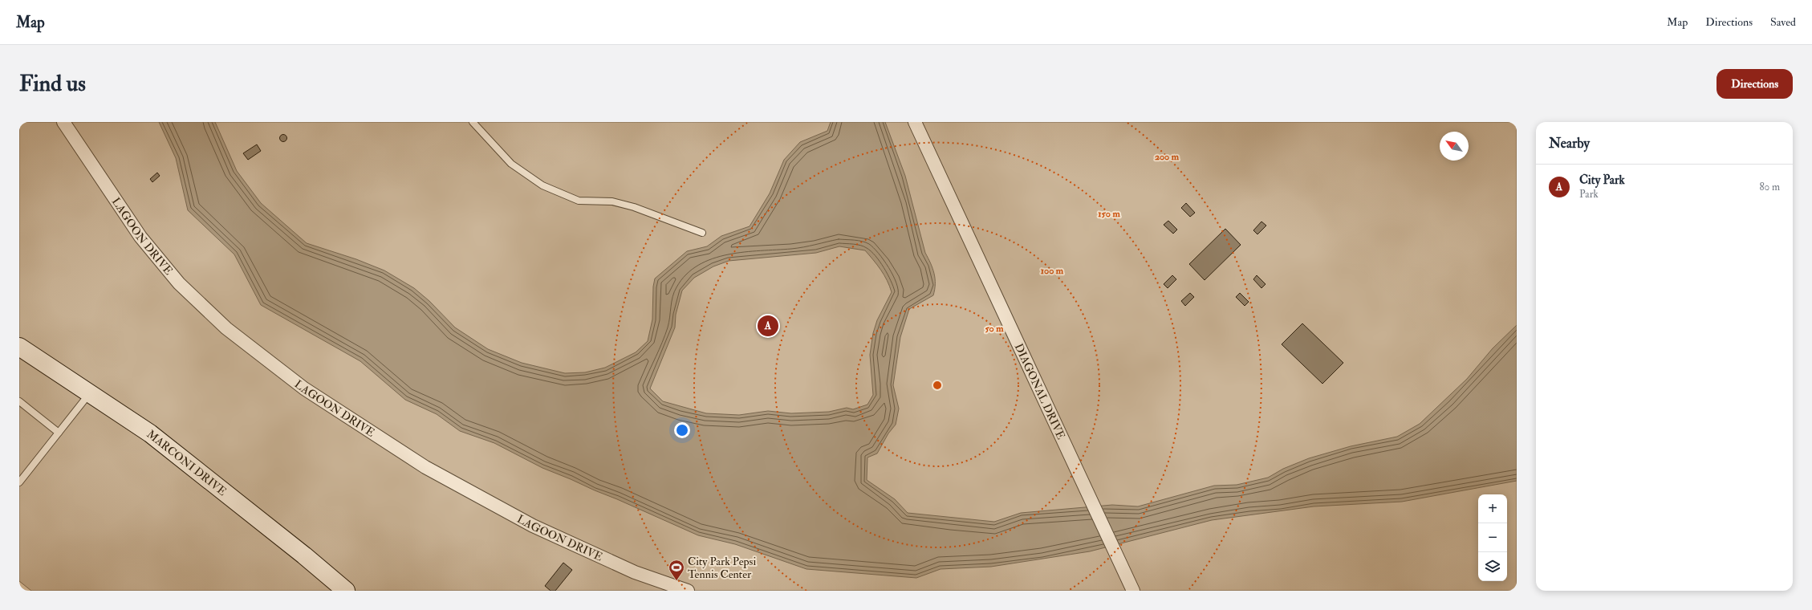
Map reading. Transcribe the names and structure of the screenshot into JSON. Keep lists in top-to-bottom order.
{
  "streets": {
    "street": ["LAGOON DRIVE", "DIAGONAL DRIVE", "MARCONI DRIVE"]
  },
  "places": {
    "sports": ["City Park Pepsi Tennis Center"]
  },
  "north": "top left",
  "page": {
    "header": "Map",
    "nav": ["Map", "Directions", "Saved"],
    "buttons": "Directions",
    "title": "Find us",
    "heading": "Nearby",
    "list": [
      {
        "mark": "A",
        "name": "City Park",
        "note": "Park",
        "value": "80 m"
      }
    ],
    "pins": "A",
    "map_buttons": ["+", "−"]
  },
  "rings": [
    "200 m",
    "150 m",
    "100 m",
    "50 m"
  ]
}
